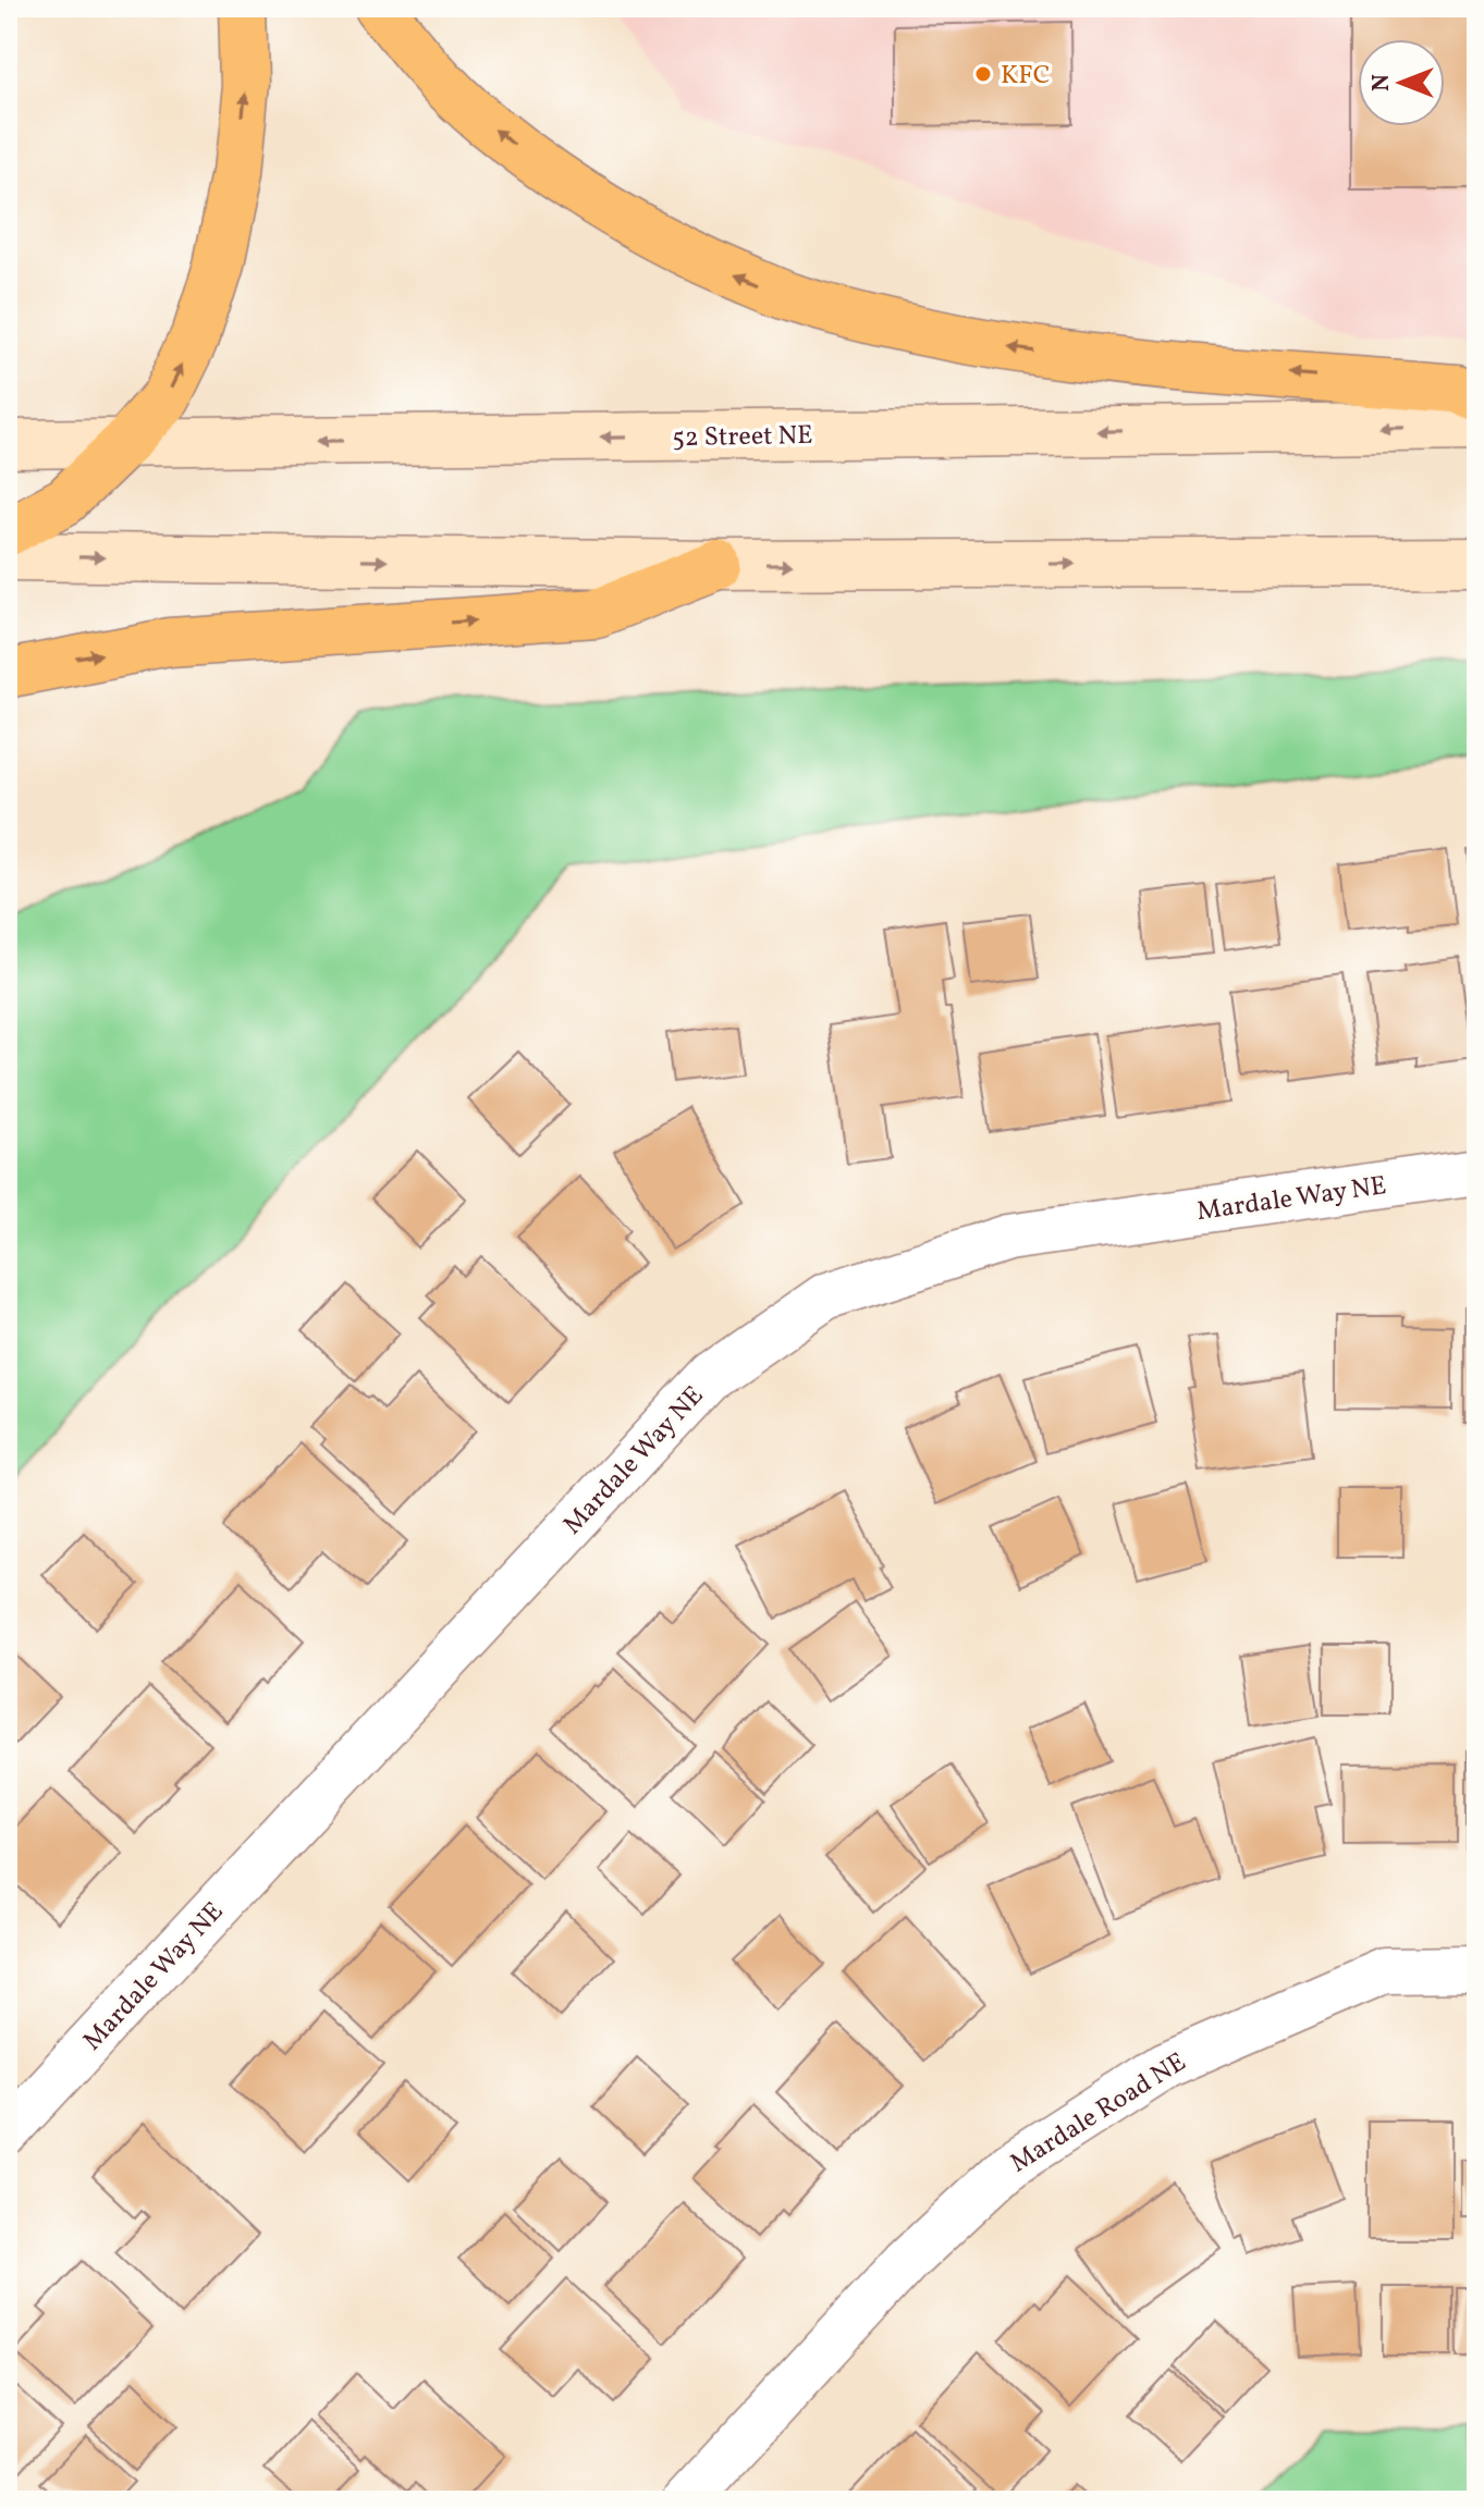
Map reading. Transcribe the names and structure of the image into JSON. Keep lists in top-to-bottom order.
{
  "streets": {
    "main road": ["52 Street NE"],
    "street": ["Mardale Way NE", "Mardale Road NE"]
  },
  "places": ["KFC"],
  "north": "left"
}
